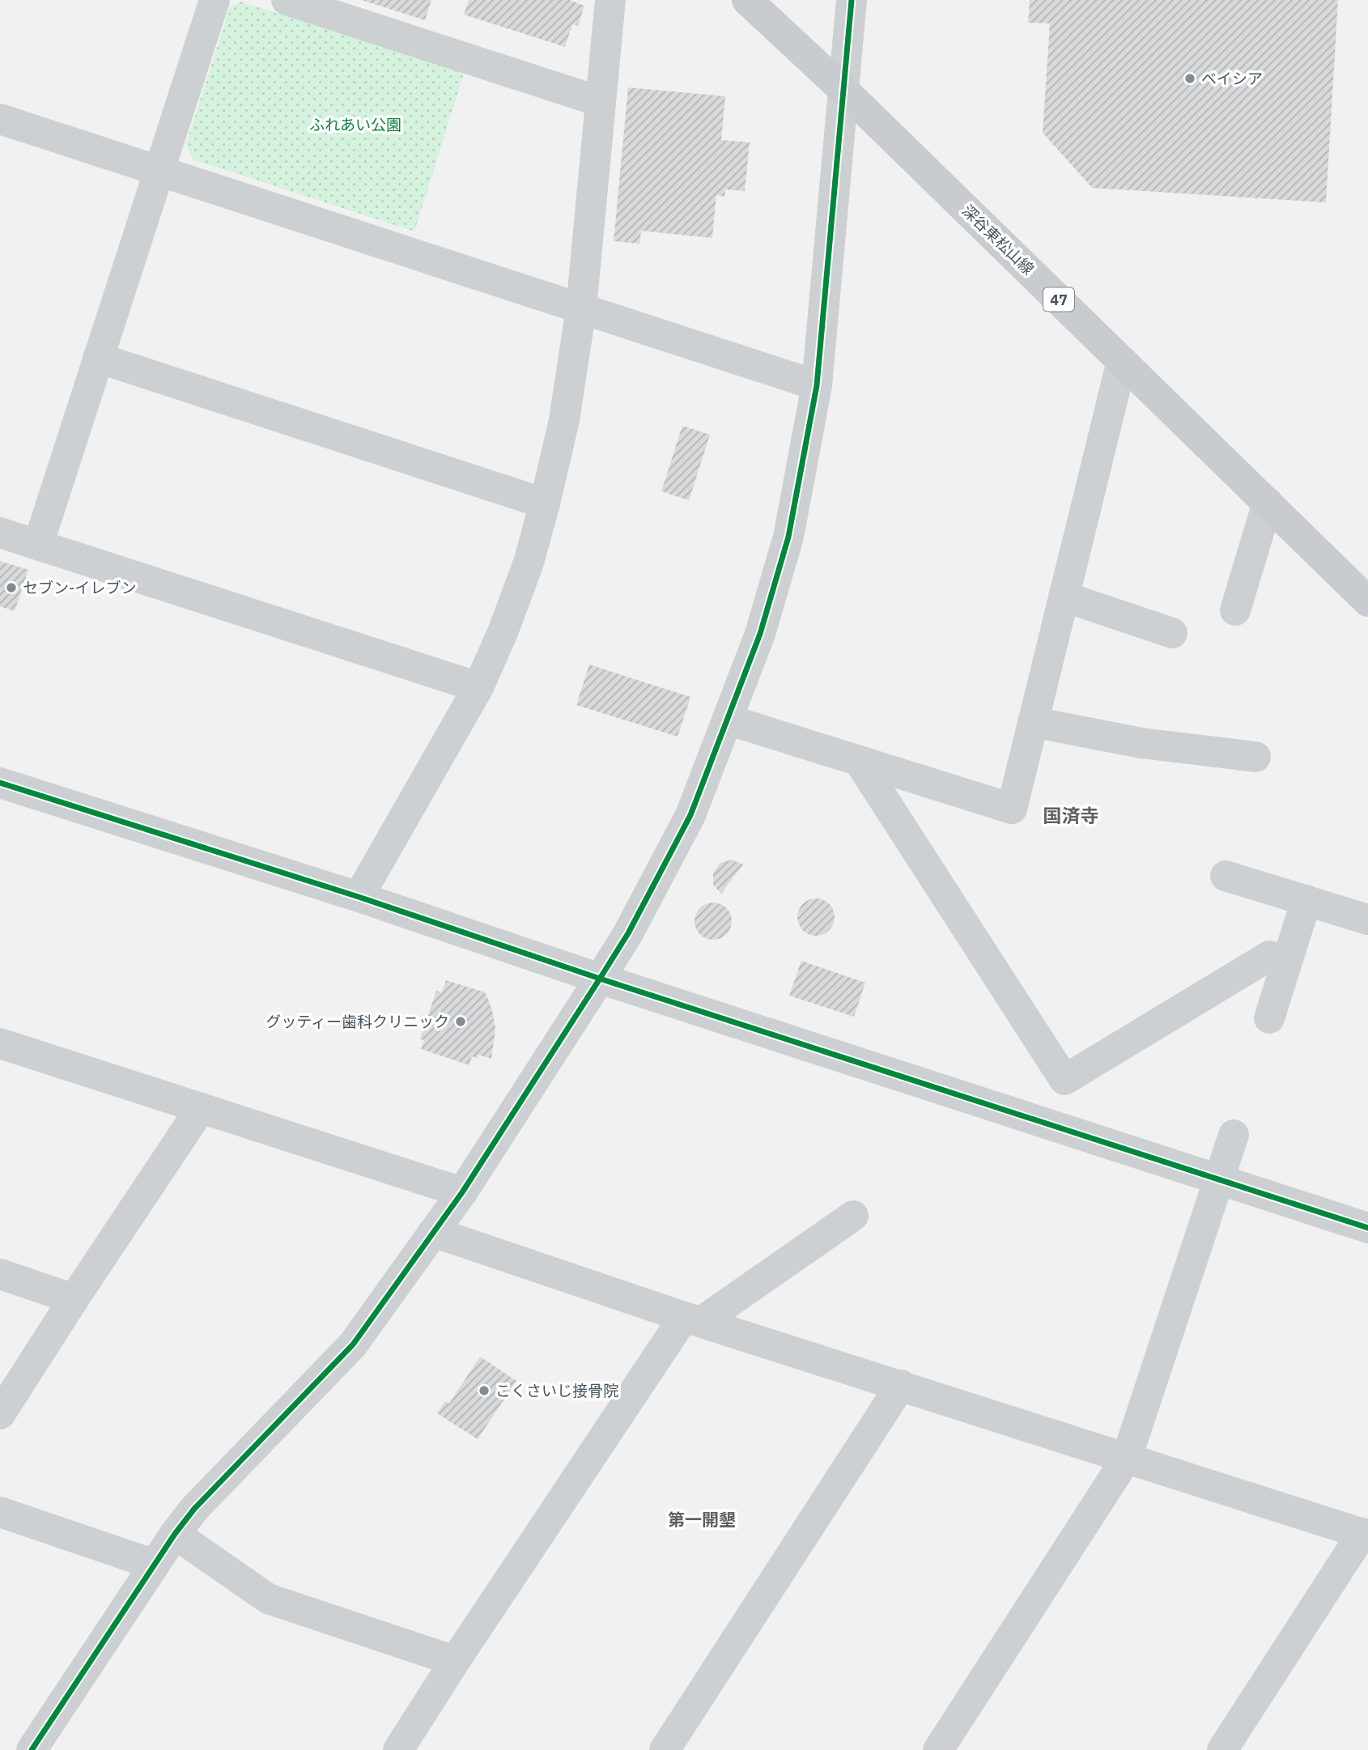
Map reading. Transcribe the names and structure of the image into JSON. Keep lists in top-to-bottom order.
{
  "streets": {
    "main road": ["深谷東松山線", "47"]
  },
  "districts": ["国済寺", "第一開墾"],
  "parks": ["ふれあい公園"],
  "places": [
    "ベイシア",
    "セブン-イレブン",
    "グッティー歯科クリニック",
    "こくさいじ接骨院"
  ]
}
